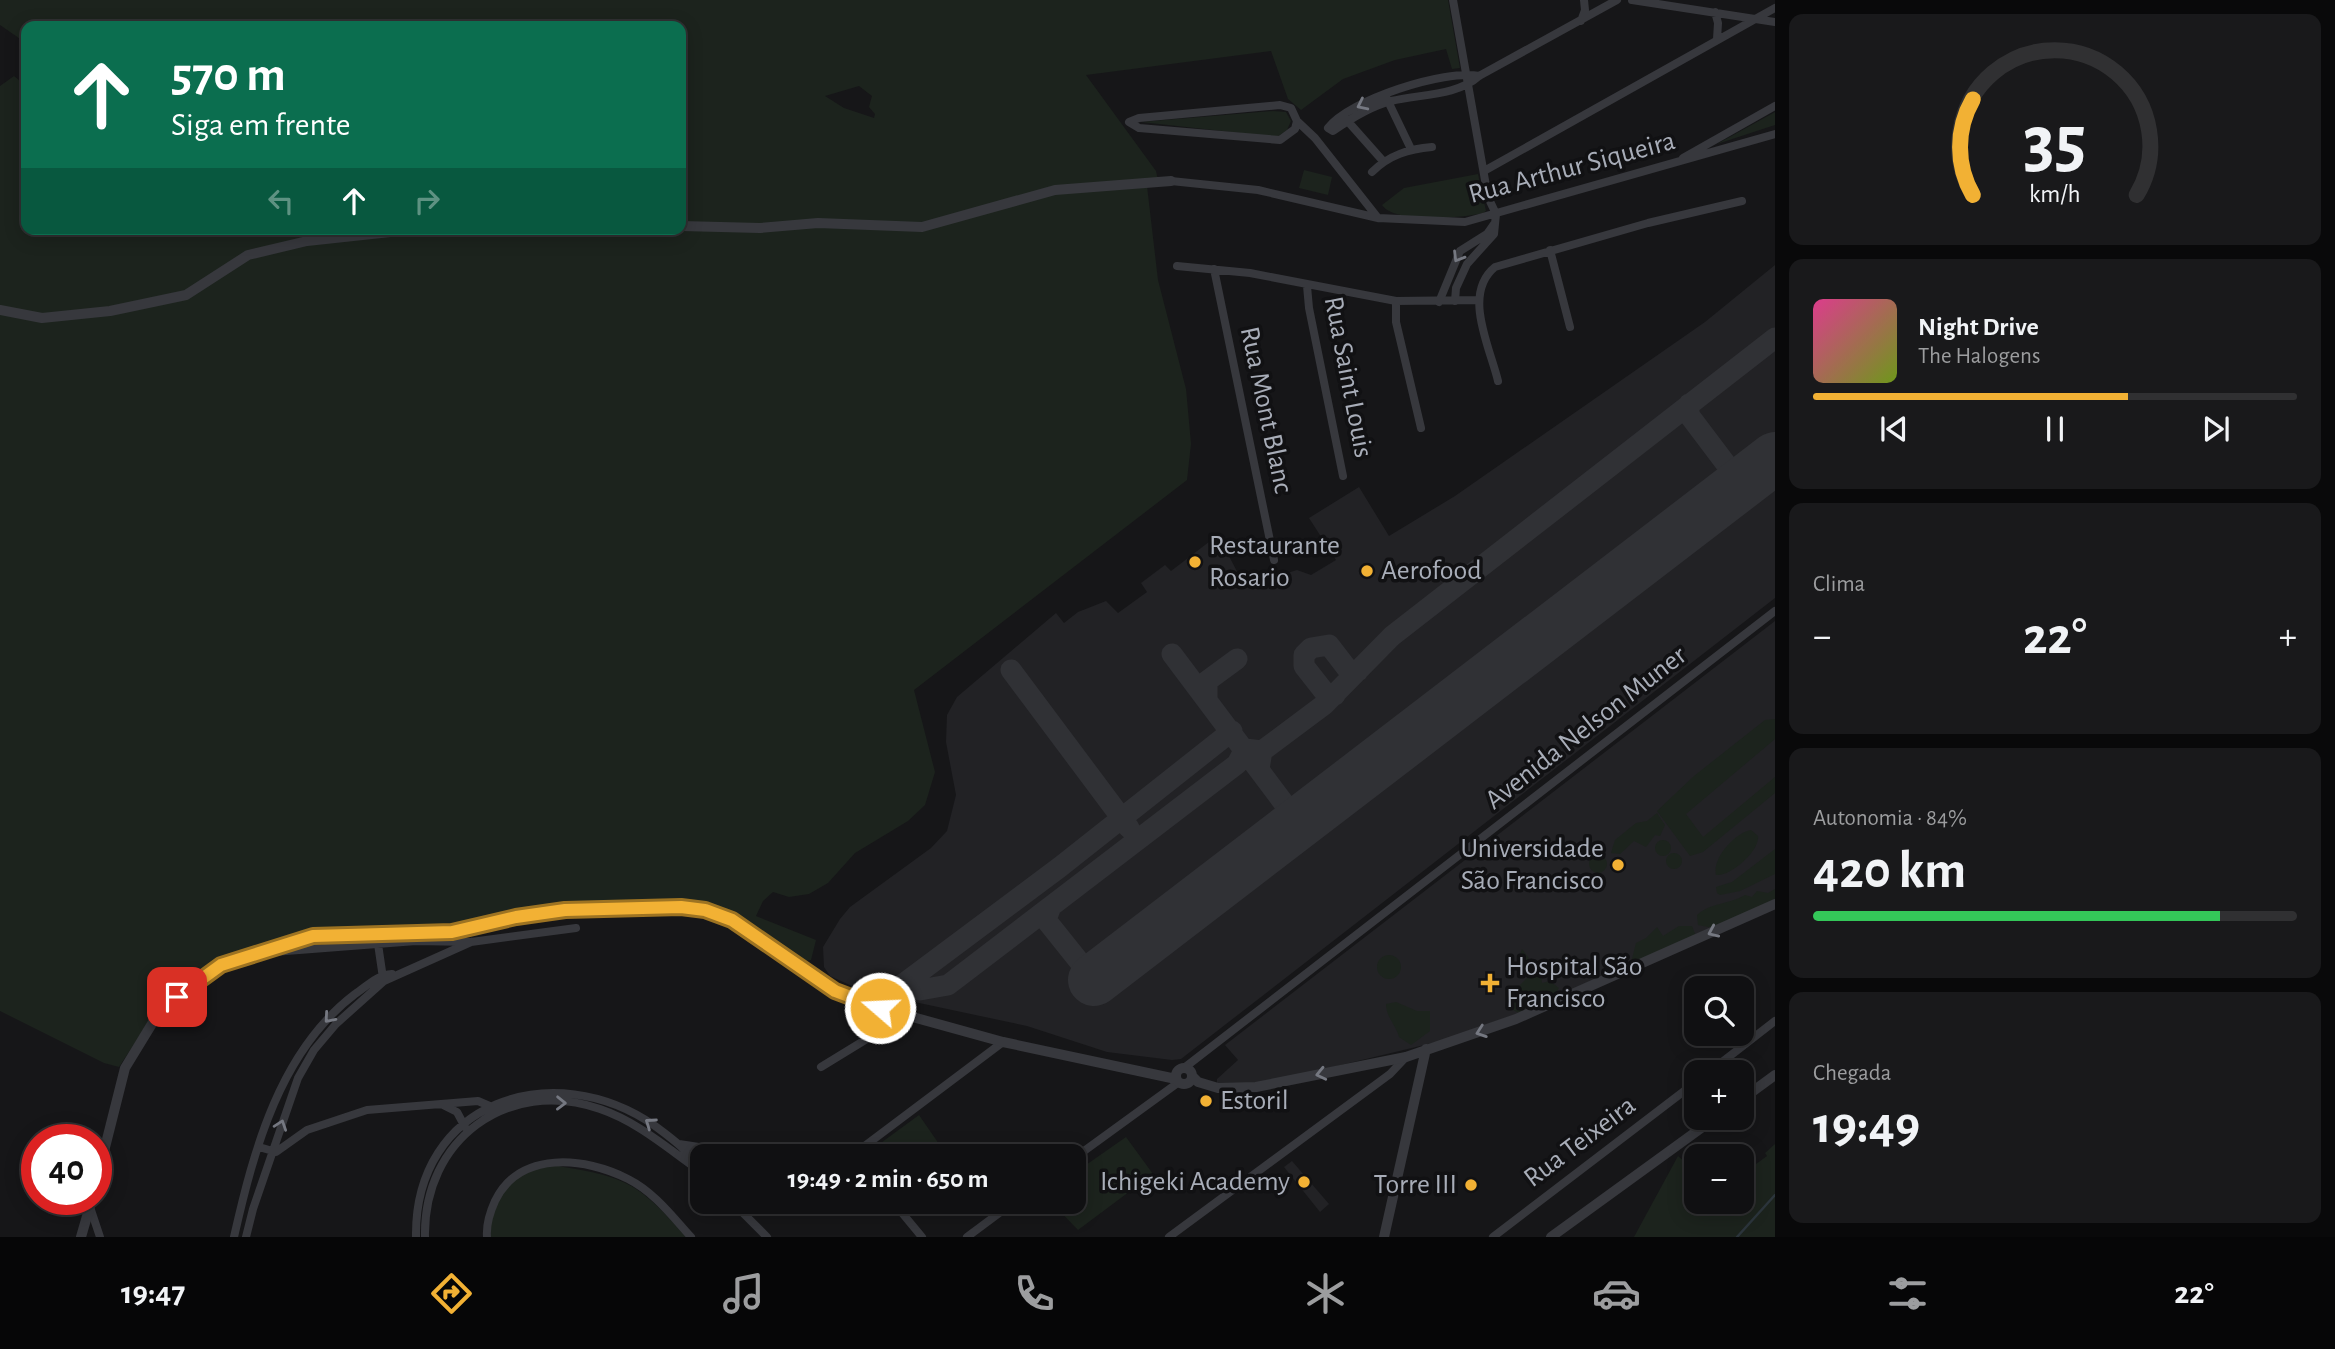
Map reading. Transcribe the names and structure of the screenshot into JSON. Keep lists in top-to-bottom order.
{
  "streets": {
    "street": [
      "Rua Arthur Siqueira",
      "Rua Saint Louis",
      "Rua Mont Blanc",
      "Avenida Nelson Muner",
      "Rua Teixeira"
    ]
  },
  "places": {
    "other": [
      "Restaurante Rosario",
      "Aerofood",
      "Universidade São Francisco",
      "Estoril",
      "Ichigeki Academy",
      "Torre III"
    ],
    "health": ["Hospital São Francisco"]
  },
  "page": {
    "turn": ["570 m", "Siga em frente"],
    "song": ["Night Drive", "The Halogens"],
    "tile": [
      "Clima",
      ["Autonomia · 84%", "420 km"],
      ["Chegada", "19:49"]
    ],
    "heat": ["−", "22°", "+"],
    "map_buttons": ["+", "−"],
    "limit": "40",
    "trip": "19:49 · 2 min · 650 m",
    "tabs": ["19:47", "22°"],
    "gauge": ["35", "km/h"]
  }
}
